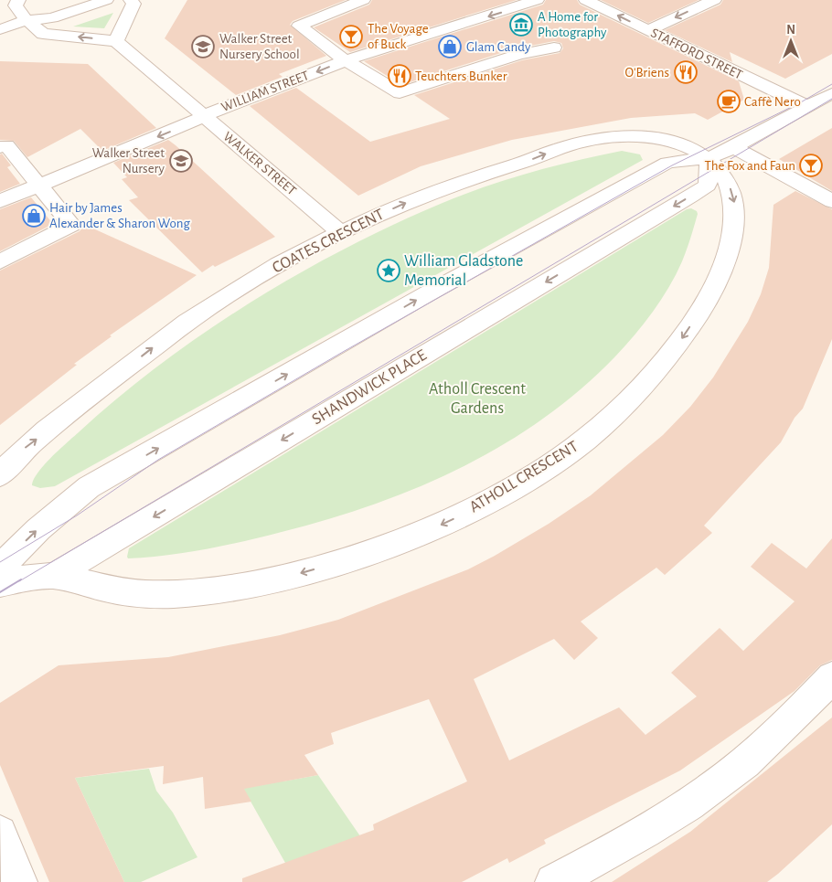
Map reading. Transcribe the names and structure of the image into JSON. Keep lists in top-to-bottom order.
{
  "streets": {
    "street": [
      "STAFFORD STREET",
      "WILLIAM STREET",
      "WALKER STREET",
      "COATES CRESCENT",
      "SHANDWICK PLACE",
      "ATHOLL CRESCENT"
    ]
  },
  "crossings": [
    ["WILLIAM STREET", "WALKER STREET"],
    ["WALKER STREET", "COATES CRESCENT"],
    ["COATES CRESCENT", "SHANDWICK PLACE"],
    ["COATES CRESCENT", "ATHOLL CRESCENT"],
    ["SHANDWICK PLACE", "ATHOLL CRESCENT"]
  ],
  "parks": ["Atholl Crescent Gardens"],
  "places": {
    "museum": ["A Home for Photography"],
    "bar": ["The Voyage of Buck", "The Fox and Faun"],
    "school or university": ["Walker Street Nursery School", "Walker Street Nursery"],
    "shop": ["Glam Candy", "Hair by James Alexander & Sharon Wong"],
    "restaurant": ["O'Briens", "Teuchters Bunker"],
    "cafe": ["Caffè Nero"],
    "place": ["William Gladstone Memorial"]
  },
  "north": "top"
}
